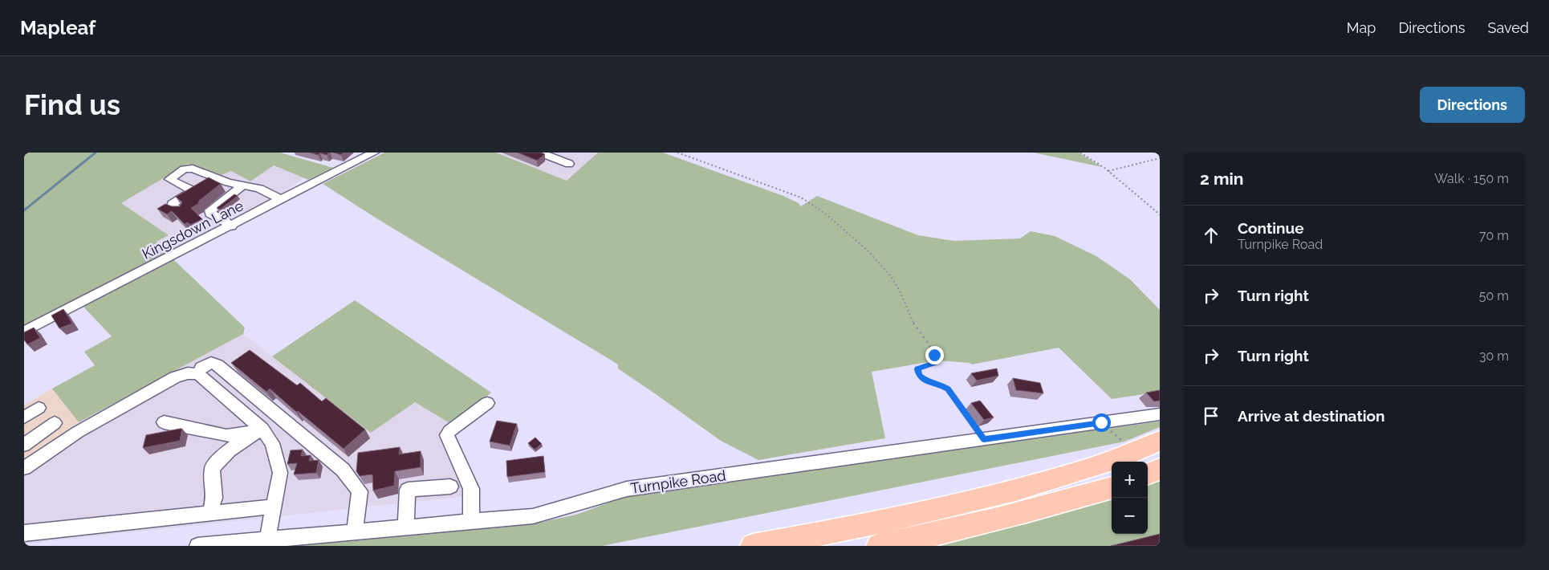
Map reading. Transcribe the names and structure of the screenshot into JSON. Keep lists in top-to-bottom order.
{
  "streets": {
    "street": ["Kingsdown Lane", "Turnpike Road"]
  },
  "page": {
    "header": "Mapleaf",
    "nav": ["Map", "Directions", "Saved"],
    "buttons": "Directions",
    "title": "Find us",
    "heading": ["2 min", "Walk · 150 m"],
    "list": [
      ["Continue", "Turnpike Road", "70 m"],
      ["Turn right", "50 m"],
      ["Turn right", "30 m"],
      "Arrive at destination"
    ],
    "map_buttons": ["+", "−"]
  }
}
